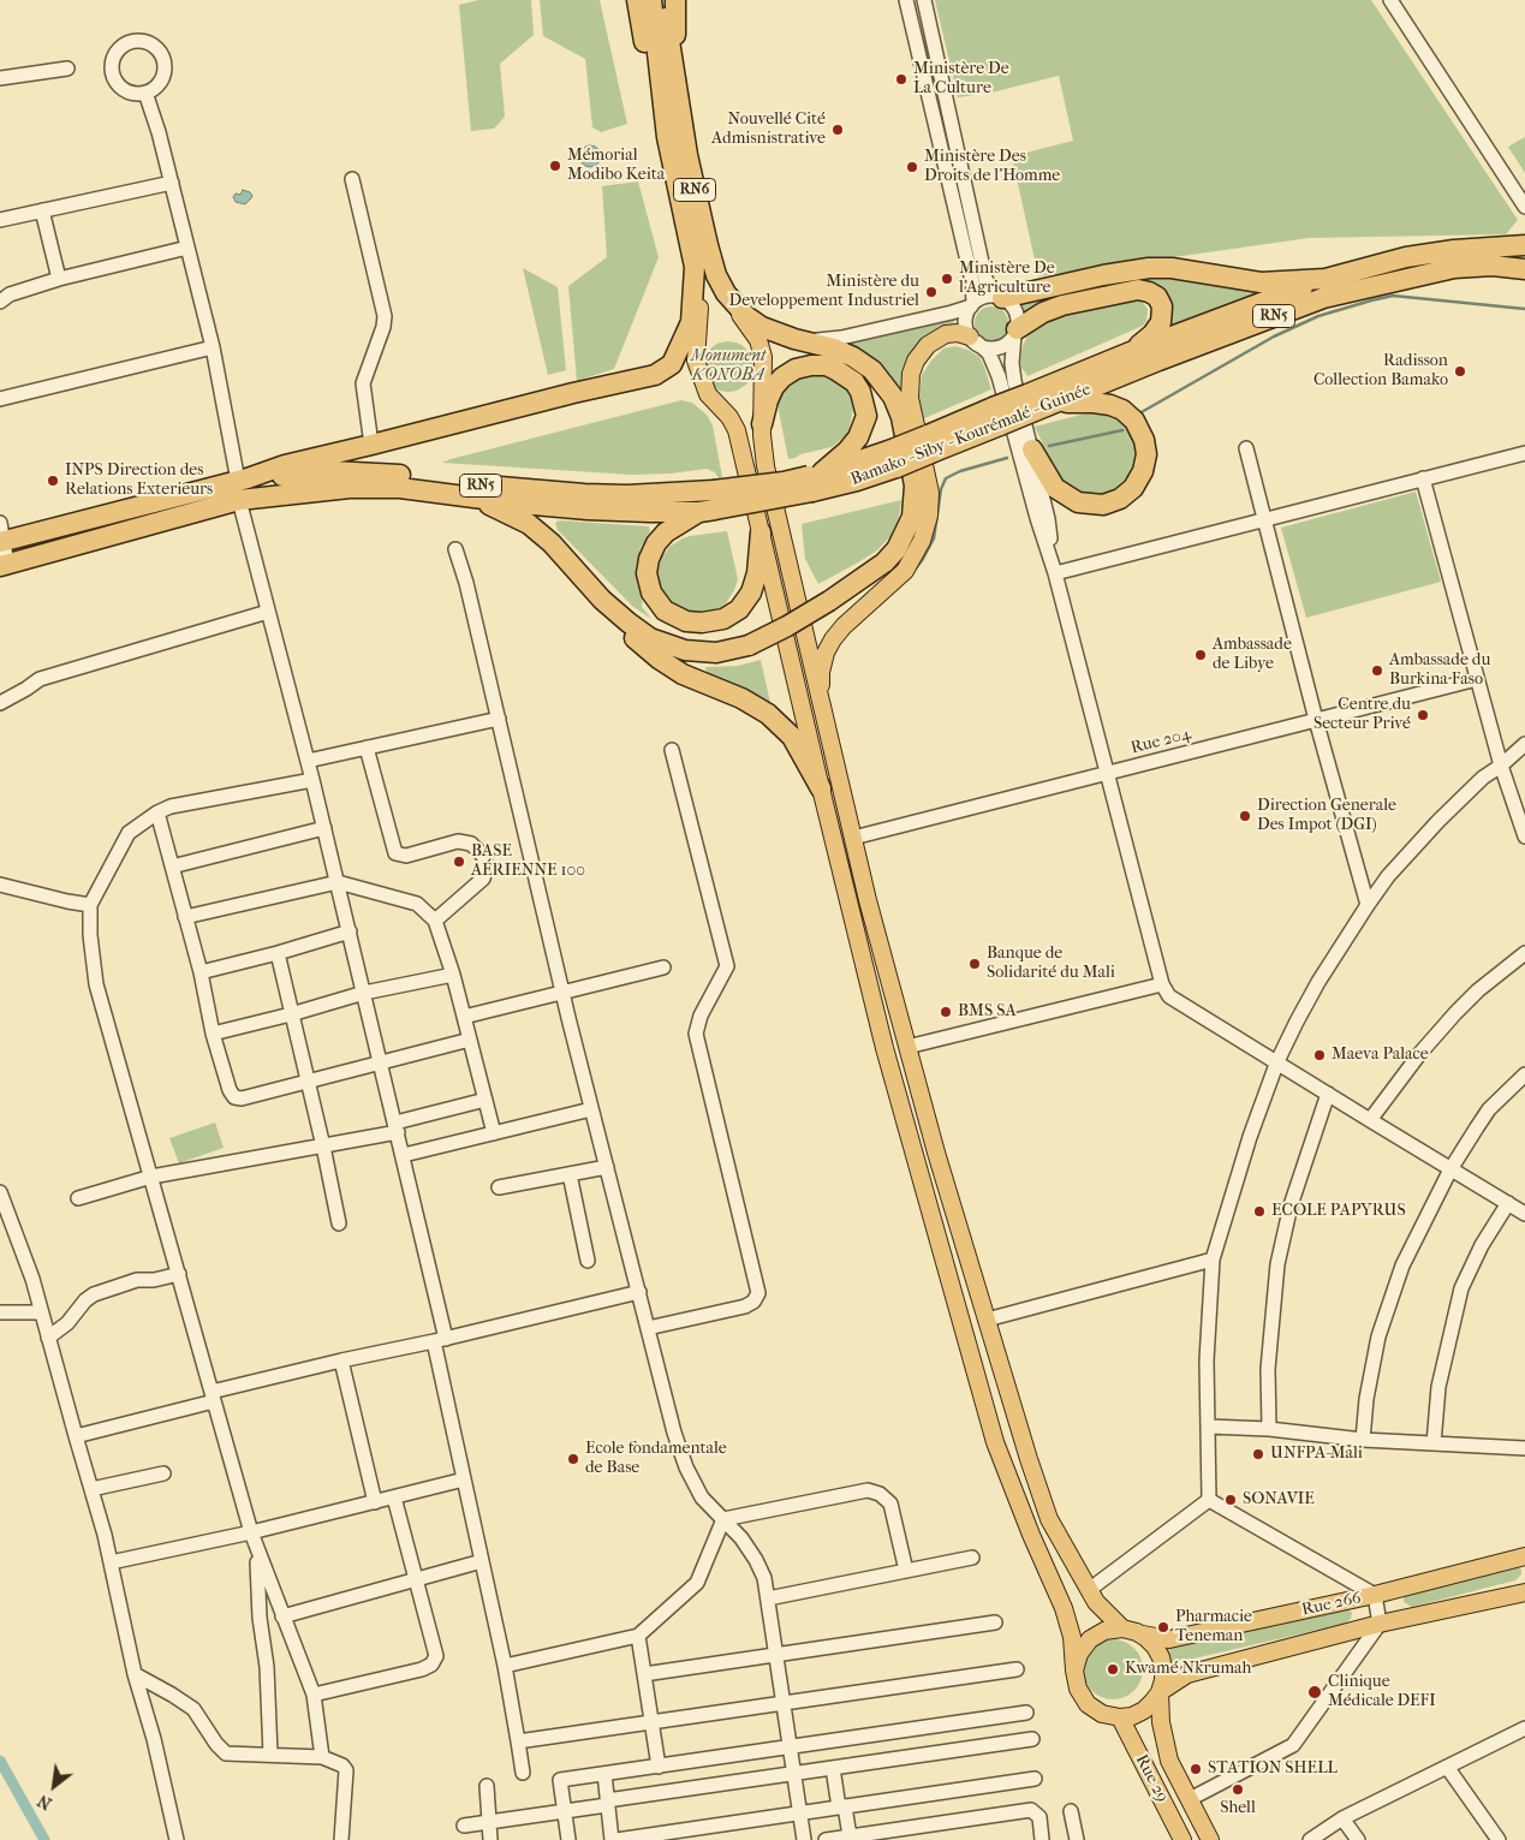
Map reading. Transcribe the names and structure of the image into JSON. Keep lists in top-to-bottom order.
{
  "streets": {
    "highway": ["RN6", "RN5", "Bamako - Siby - Kourémalé - Guinée"],
    "main road": ["Rue 266", "Rue 29"],
    "street": ["Rue 204"]
  },
  "crossings": [
    ["RN5", "Bamako - Siby - Kourémalé - Guinée"],
    ["Rue 266", "Rue 29"]
  ],
  "parks": ["Monument KONOBA"],
  "places": [
    "Ministère De La Culture",
    "Nouvellé Cité Admisnistrative",
    "Mémorial Modibo Keita",
    "Ministère Des Droits de l'Homme",
    "Ministère De l'Agriculture",
    "Ministère du Developpement Industriel",
    "Radisson Collection Bamako",
    "INPS Direction des Relations Exterieurs",
    "Ambassade de Libye",
    "Ambassade du Burkina Faso",
    "Centre du Secteur Privé",
    "Direction Generale Des Impot (DGI)",
    "BASE AÉRIENNE 100",
    "Banque de Solidarité du Mali",
    "BMS SA",
    "Maeva Palace",
    "ECOLE PAPYRUS",
    "UNFPA-Mali",
    "Ecole fondamentale de Base",
    "SONAVIE",
    "Pharmacie Teneman",
    "Kwamé Nkrumah",
    "Clinique Médicale DEFI",
    "STATION SHELL",
    "Shell"
  ],
  "north": "bottom left"
}
